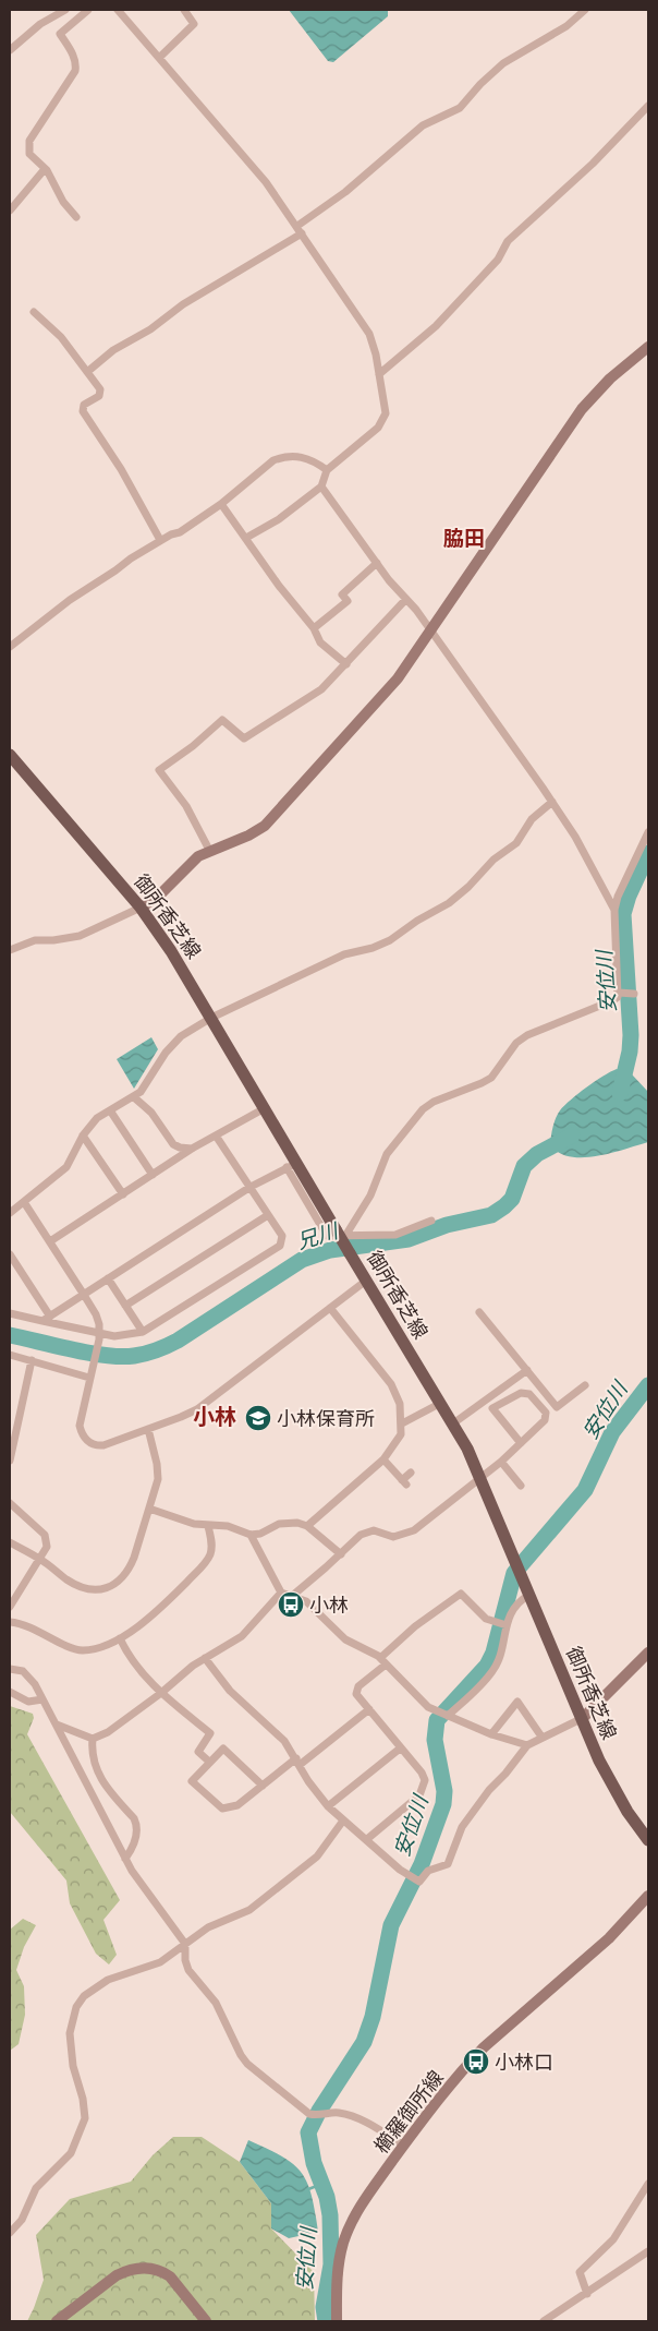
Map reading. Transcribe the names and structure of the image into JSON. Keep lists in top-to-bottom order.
{
  "streets": {
    "main road": ["御所香芝線", "櫛羅御所線"]
  },
  "districts": ["脇田", "小林"],
  "water": ["安位川", "兄川"],
  "places": {
    "school or university": ["小林保育所"],
    "bus stop": ["小林", "小林口"]
  }
}
